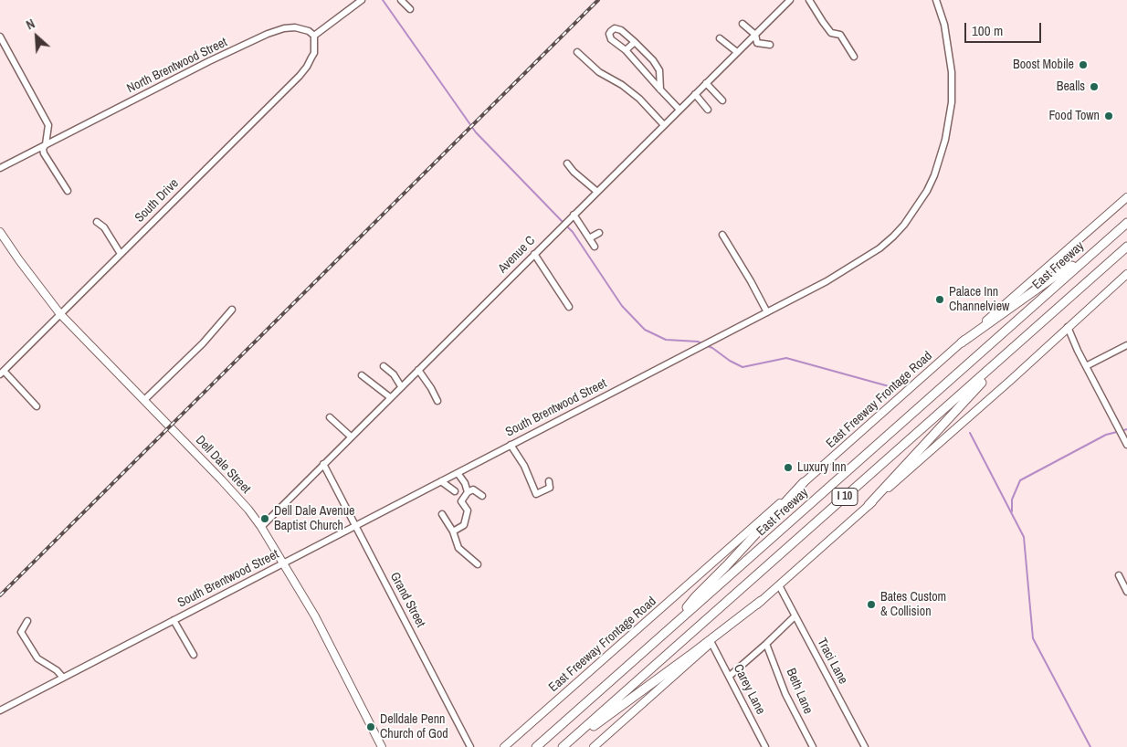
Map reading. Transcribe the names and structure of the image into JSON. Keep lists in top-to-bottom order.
{
  "streets": {
    "highway": ["East Freeway", "I 10"],
    "main road": ["East Freeway Frontage Road", "Dell Dale Street"],
    "street": [
      "North Brentwood Street",
      "South Drive",
      "Avenue C",
      "South Brentwood Street",
      "Grand Street",
      "Traci Lane",
      "Carey Lane",
      "Beth Lane"
    ]
  },
  "crossings": [
    ["North Brentwood Street", "South Drive"],
    ["South Drive", "Dell Dale Street"],
    ["Avenue C", "Dell Dale Street"],
    ["Avenue C", "Grand Street"],
    ["South Brentwood Street", "Dell Dale Street"],
    ["South Brentwood Street", "Grand Street"]
  ],
  "places": [
    "Boost Mobile",
    "Bealls",
    "Food Town",
    "Palace Inn Channelview",
    "Luxury Inn",
    "Dell Dale Avenue Baptist Church",
    "Bates Custom & Collision",
    "Delldale Penn Church of God"
  ],
  "scale_bar": "100 m",
  "north": "top left"
}
